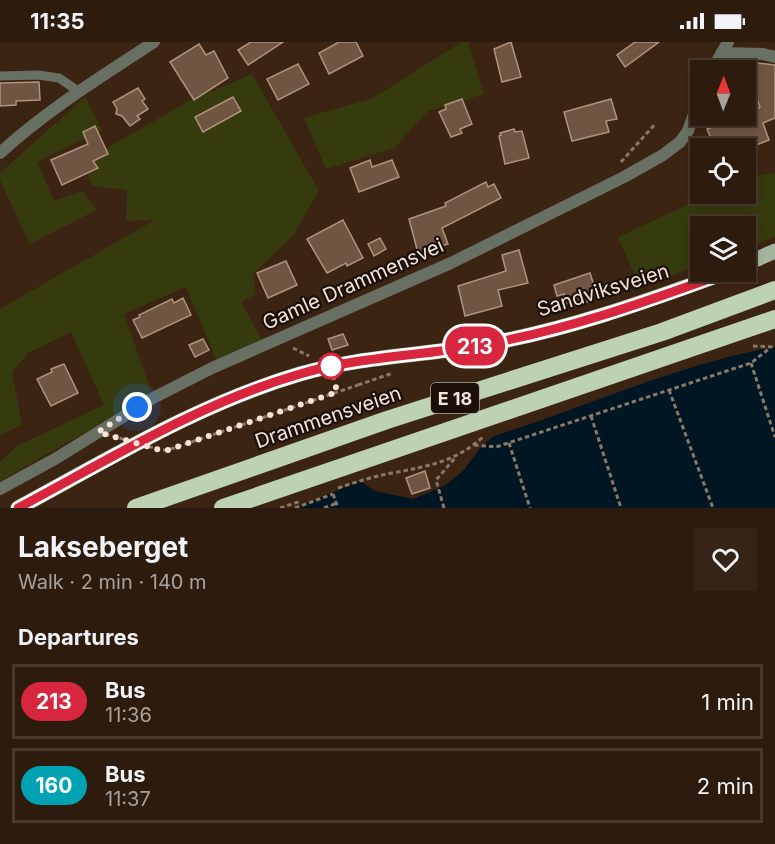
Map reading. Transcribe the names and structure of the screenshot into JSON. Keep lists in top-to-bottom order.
{
  "streets": {
    "highway": ["E 18", "Drammensveien"],
    "main road": ["Sandviksveien"],
    "street": ["Gamle Drammensvei"]
  },
  "lines": ["bus line 213"],
  "north": "top",
  "page": {
    "status": "11:35",
    "on_map": "213",
    "heading": [
      ["Lakseberget", "Walk · 2 min · 140 m"],
      "Departures"
    ],
    "list": [
      {
        "mark": "213",
        "name": "Bus",
        "note": "11:36",
        "value": "1 min"
      },
      {
        "mark": "160",
        "name": "Bus",
        "note": "11:37",
        "value": "2 min"
      }
    ]
  }
}
